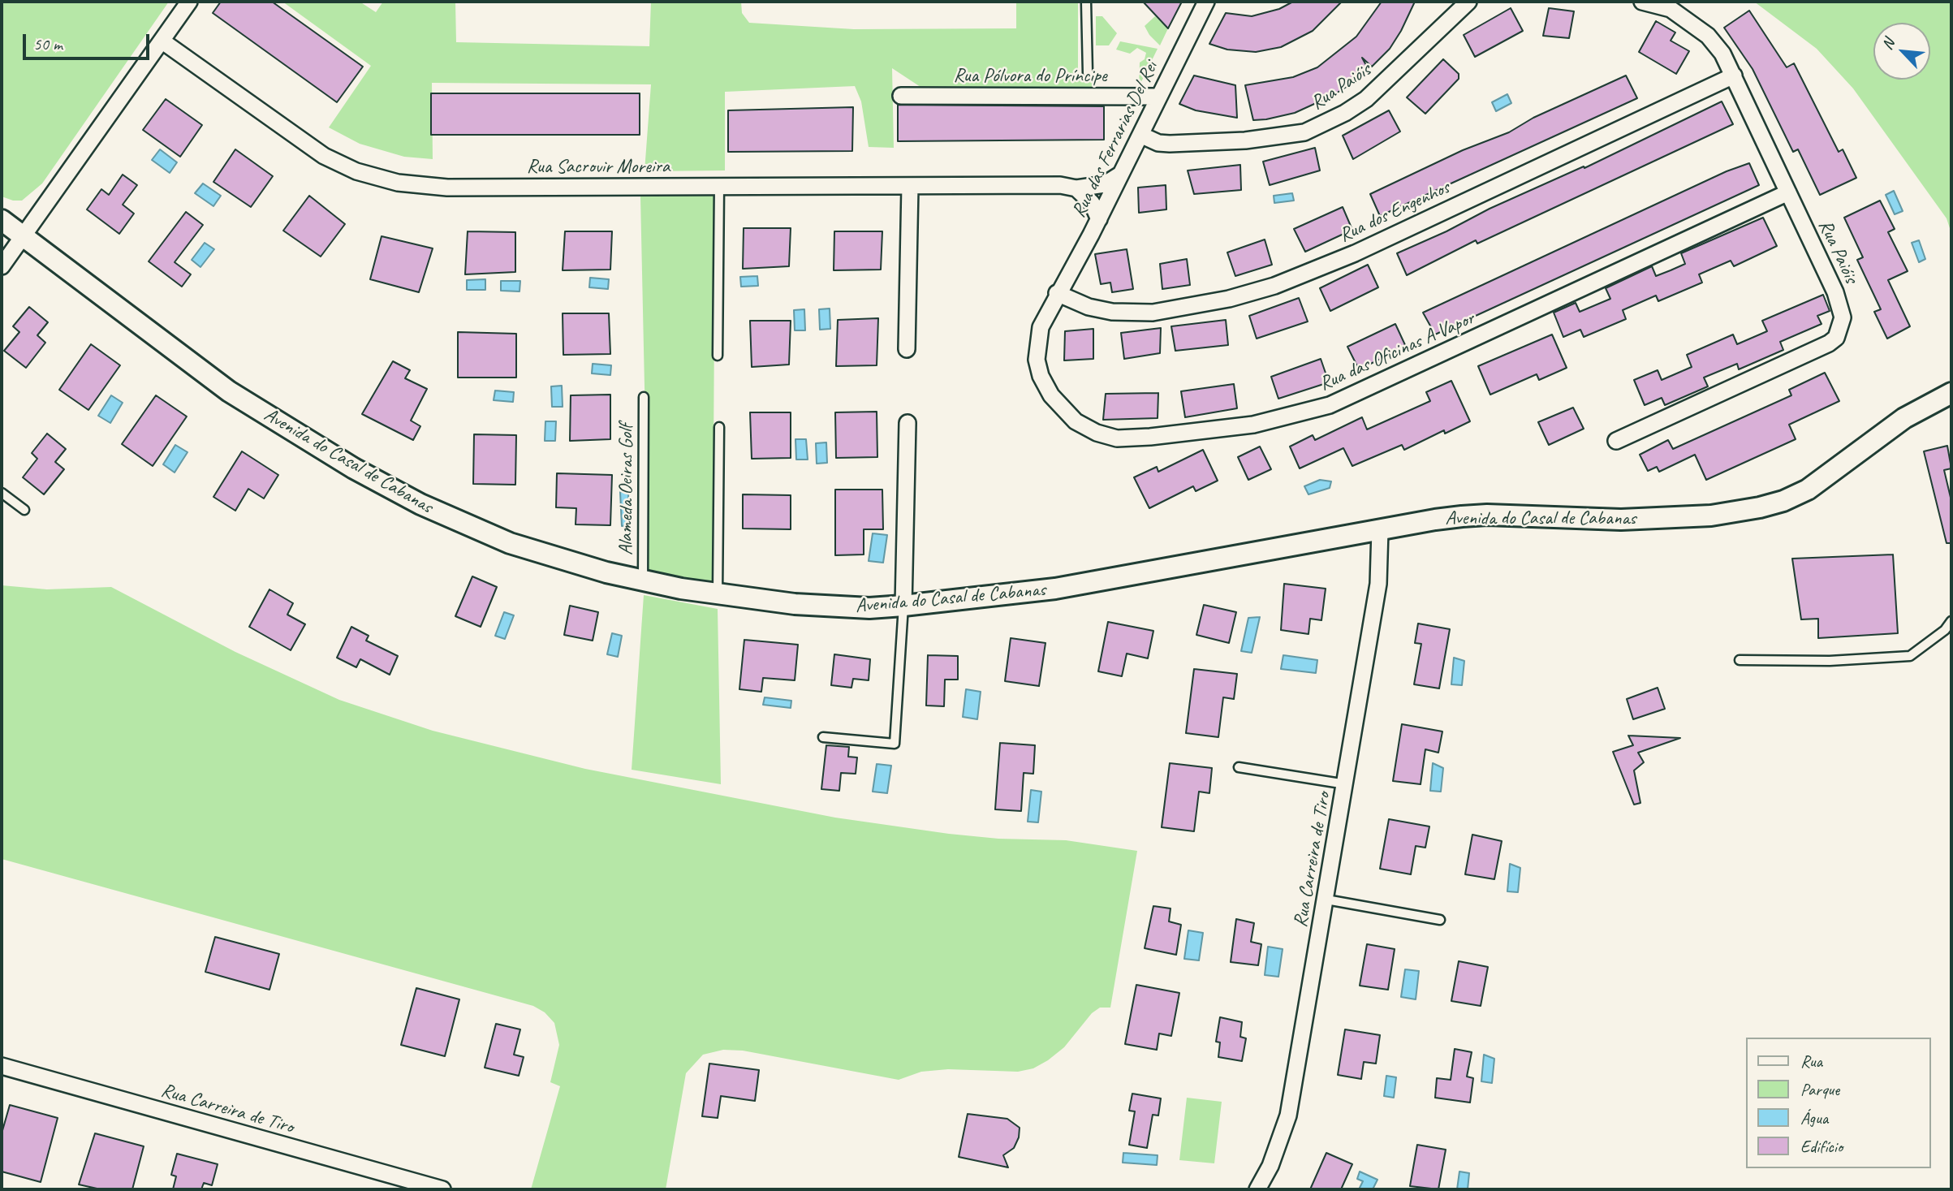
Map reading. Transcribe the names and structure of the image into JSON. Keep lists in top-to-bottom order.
{
  "streets": {
    "street": [
      "Rua Pólvora do Príncipe",
      "Rua Paióis",
      "Rua das Ferrarias Del Rei",
      "Rua Sacrovir Moreira",
      "Rua dos Engenhos",
      "Rua das Oficinas A Vapor",
      "Avenida do Casal de Cabanas",
      "Rua Carreira de Tiro"
    ],
    "lane": ["Alameda Oeiras Golf"]
  },
  "crossings": [
    ["Rua Pólvora do Príncipe", "Rua das Ferrarias Del Rei"],
    ["Rua Paióis", "Rua das Ferrarias Del Rei"],
    ["Rua Paióis", "Rua dos Engenhos"],
    ["Rua Paióis", "Rua das Oficinas A Vapor"],
    ["Rua das Ferrarias Del Rei", "Rua Sacrovir Moreira"],
    ["Rua das Ferrarias Del Rei", "Rua dos Engenhos"],
    ["Rua das Ferrarias Del Rei", "Rua das Oficinas A Vapor"],
    ["Rua dos Engenhos", "Rua das Oficinas A Vapor"],
    ["Avenida do Casal de Cabanas", "Alameda Oeiras Golf"],
    ["Avenida do Casal de Cabanas", "Rua Carreira de Tiro"]
  ],
  "legend": [
    "Rua",
    "Parque",
    "Água",
    "Edifício"
  ],
  "scale_bar": "50 m",
  "north": "top left"
}
